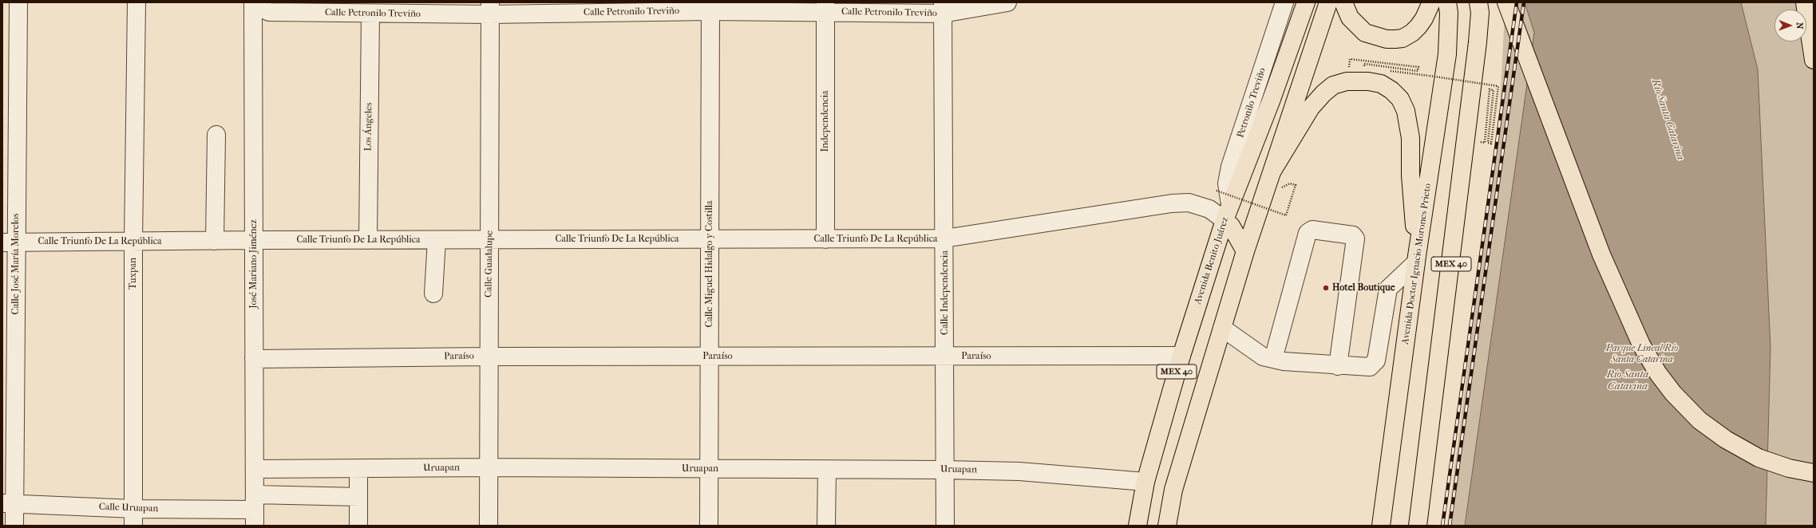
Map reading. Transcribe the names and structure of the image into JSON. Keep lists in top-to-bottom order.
{
  "streets": {
    "main road": ["Avenida Benito Juárez", "Avenida Doctor Ignacio Morones Prieto", "MEX 40"],
    "street": [
      "Calle Petronilo Treviño",
      "Petronilo Treviño",
      "Independencia",
      "Los Ángeles",
      "Calle Triunfo De La República",
      "Calle José María Morelos",
      "José Mariano Jiménez",
      "Calle Guadalupe",
      "Calle Miguel Hidalgo y Costilla",
      "Tuxpan",
      "Calle Independencia",
      "Paraíso",
      "Uruapan",
      "Calle Uruapan"
    ]
  },
  "crossings": [
    ["Calle Petronilo Treviño", "Independencia"],
    ["Calle Petronilo Treviño", "Los Ángeles"],
    ["Calle Petronilo Treviño", "Calle Guadalupe"],
    ["Calle Petronilo Treviño", "Calle Miguel Hidalgo y Costilla"],
    ["Calle Petronilo Treviño", "Calle Independencia"],
    ["Petronilo Treviño", "Calle Triunfo De La República"],
    ["Petronilo Treviño", "Avenida Benito Juárez"],
    ["Independencia", "Calle Triunfo De La República"],
    ["Los Ángeles", "Calle Triunfo De La República"],
    ["Calle Triunfo De La República", "Avenida Benito Juárez"],
    ["Calle Triunfo De La República", "Calle José María Morelos"],
    ["Calle Triunfo De La República", "José Mariano Jiménez"],
    ["Calle Triunfo De La República", "Calle Guadalupe"],
    ["Calle Triunfo De La República", "Calle Miguel Hidalgo y Costilla"],
    ["Calle Triunfo De La República", "Tuxpan"],
    ["Calle Triunfo De La República", "Calle Independencia"],
    ["Avenida Benito Juárez", "Paraíso"],
    ["Avenida Benito Juárez", "Uruapan"],
    ["Calle José María Morelos", "Calle Uruapan"],
    ["José Mariano Jiménez", "Paraíso"],
    ["José Mariano Jiménez", "Uruapan"],
    ["José Mariano Jiménez", "Calle Uruapan"],
    ["Calle Guadalupe", "Paraíso"],
    ["Calle Guadalupe", "Uruapan"],
    ["Calle Miguel Hidalgo y Costilla", "Paraíso"],
    ["Calle Miguel Hidalgo y Costilla", "Uruapan"],
    ["Tuxpan", "Calle Uruapan"],
    ["Calle Independencia", "Paraíso"],
    ["Calle Independencia", "Uruapan"]
  ],
  "water": ["Río Santa Catarina"],
  "parks": ["Parque Lineal Río Santa Catarina"],
  "places": ["Hotel Boutique"],
  "north": "right"
}
